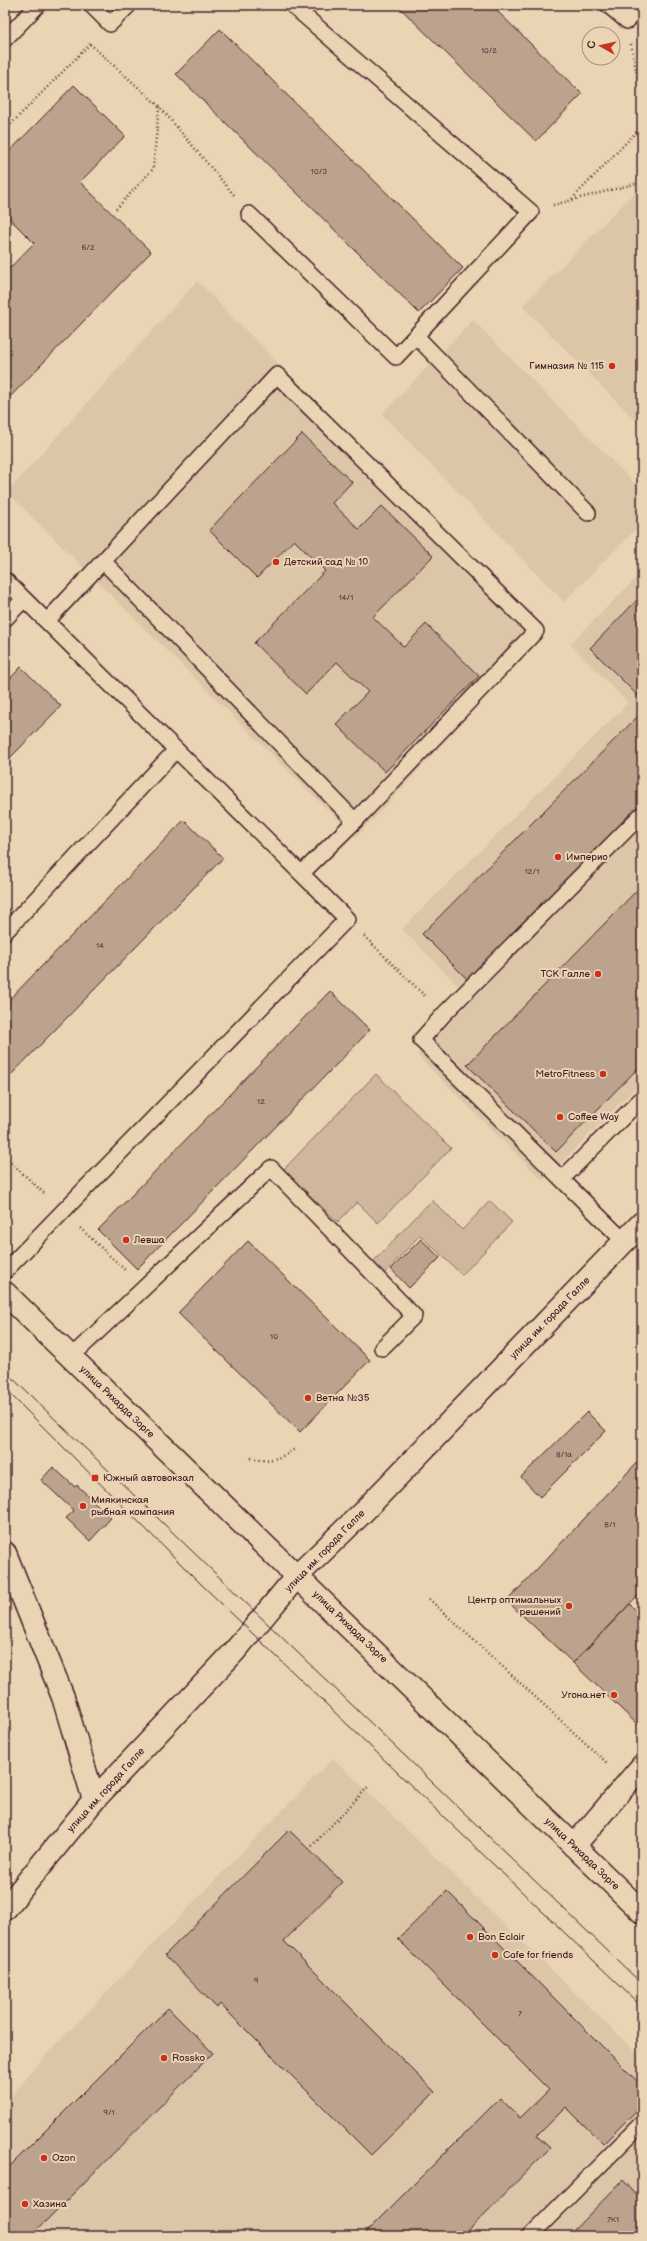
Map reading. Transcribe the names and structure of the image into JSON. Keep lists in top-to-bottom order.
{
  "streets": {
    "main road": ["улица им. города Галле", "улица Рихарда Зорге"]
  },
  "crossings": [
    ["улица им. города Галле", "улица Рихарда Зорге"]
  ],
  "places": {
    "other": [
      "Гимназия № 115",
      "Детский сад № 10",
      "Империо",
      "ТСК Галле",
      "MetroFitness",
      "Coffee Way",
      "Левша",
      "Ветна №35",
      "Миякинская рыбная компания",
      "Центр оптимальных решений",
      "Угона.нет",
      "Bon Eclair",
      "Cafe for friends",
      "Rossko",
      "Ozon",
      "Хазина"
    ],
    "transit": ["Южный автовокзал"]
  },
  "house_numbers": [
    "10/2",
    "10/3",
    "6/2",
    "14/1",
    "12/1",
    "14",
    "12",
    "10",
    "8/1а",
    "8/1",
    "9",
    "7",
    "9/1",
    "7К1"
  ],
  "north": "left"
}
